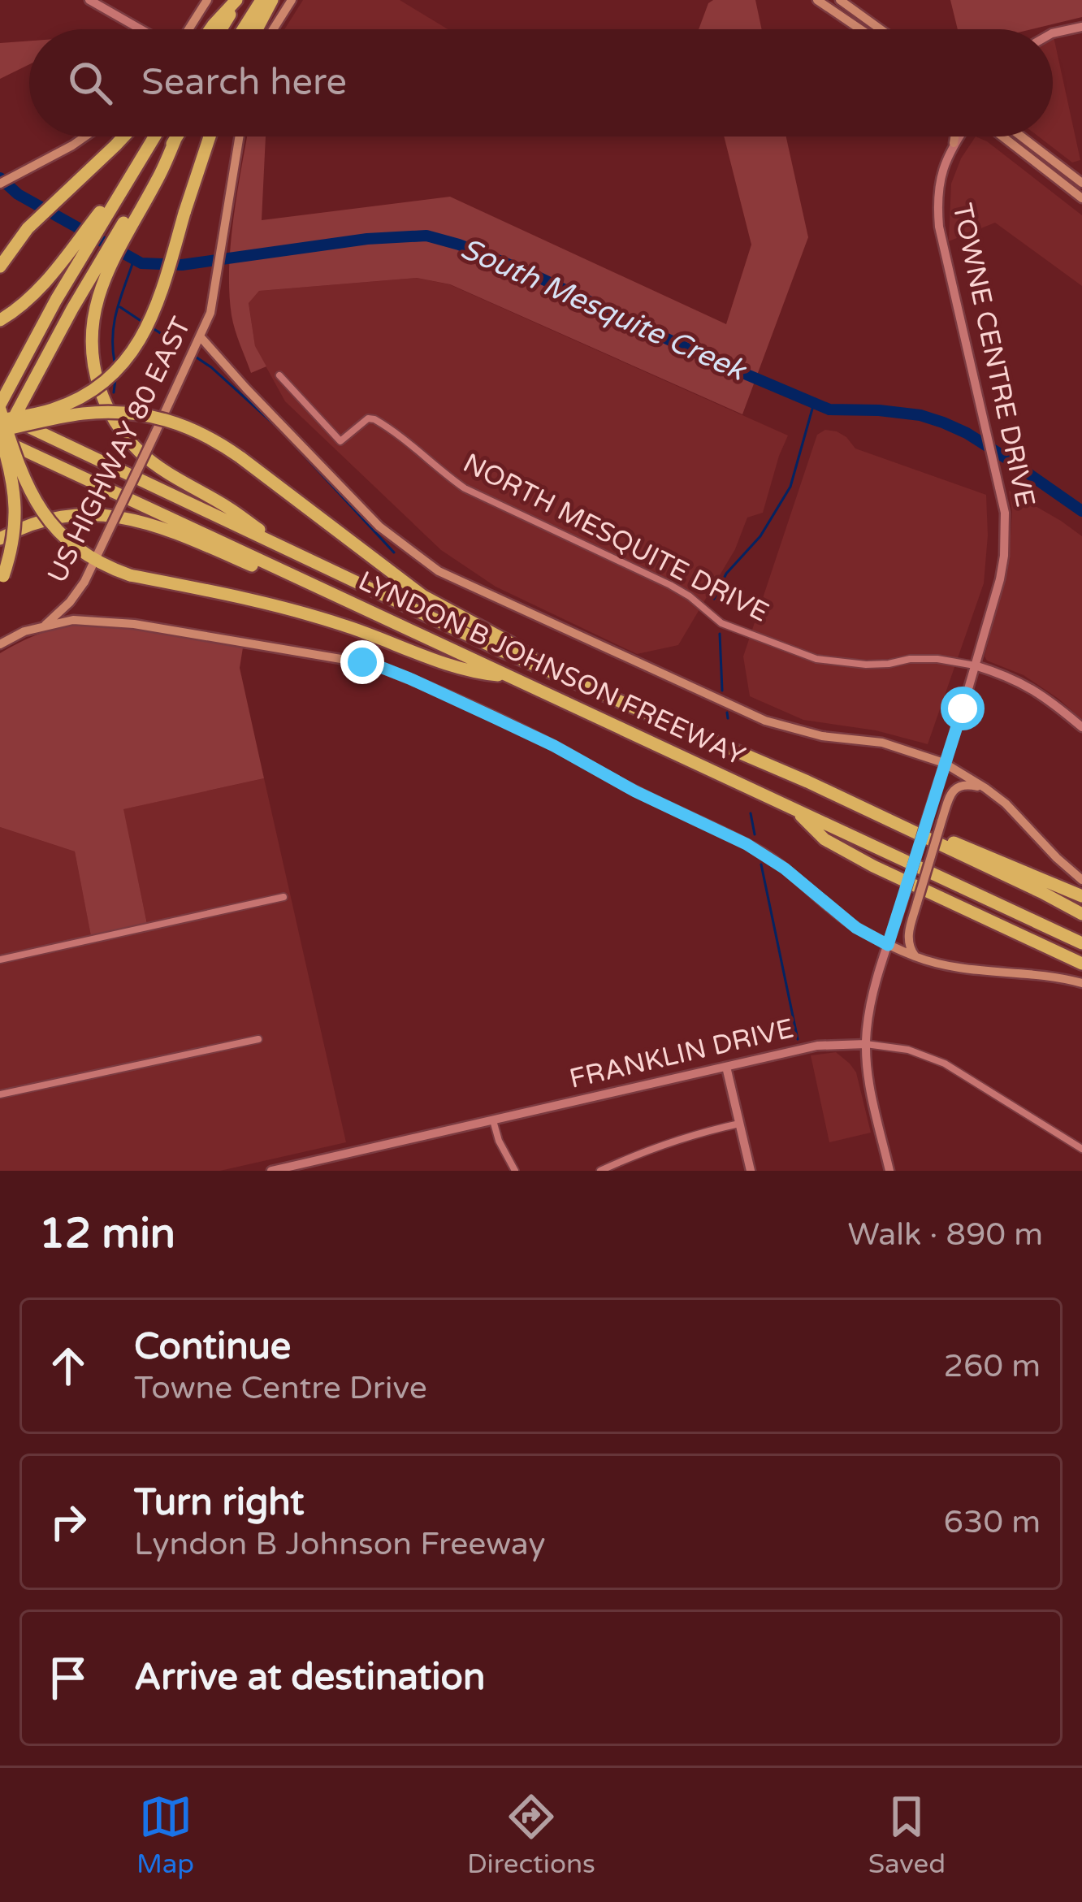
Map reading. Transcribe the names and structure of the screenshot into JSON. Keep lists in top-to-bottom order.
{
  "streets": {
    "highway": ["LYNDON B JOHNSON FREEWAY"],
    "main road": ["US HIGHWAY 80 EAST"],
    "street": ["TOWNE CENTRE DRIVE", "NORTH MESQUITE DRIVE", "FRANKLIN DRIVE"]
  },
  "crossings": [
    ["TOWNE CENTRE DRIVE", "NORTH MESQUITE DRIVE"],
    ["TOWNE CENTRE DRIVE", "LYNDON B JOHNSON FREEWAY"],
    ["TOWNE CENTRE DRIVE", "FRANKLIN DRIVE"],
    ["US HIGHWAY 80 EAST", "LYNDON B JOHNSON FREEWAY"]
  ],
  "water": ["South Mesquite Creek"],
  "page": {
    "search": "Search here",
    "heading": ["12 min", "Walk · 890 m"],
    "list": [
      ["Continue", "Towne Centre Drive", "260 m"],
      ["Turn right", "Lyndon B Johnson Freeway", "630 m"],
      "Arrive at destination"
    ],
    "nav": ["Map", "Directions", "Saved"]
  }
}
